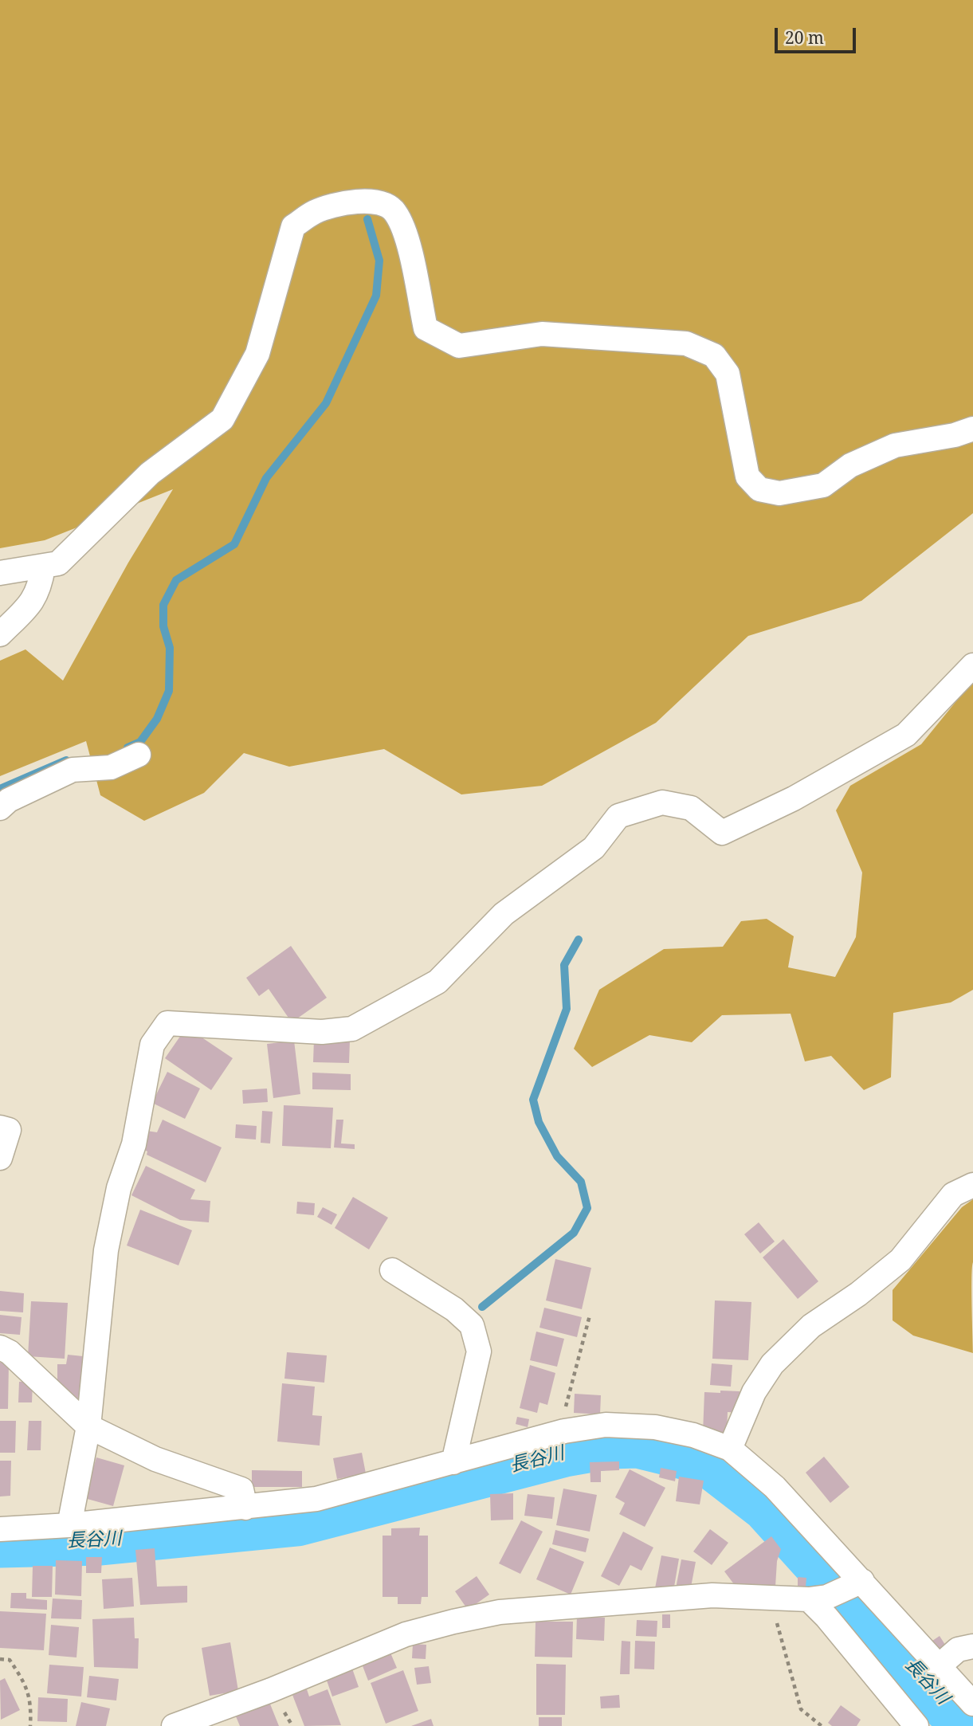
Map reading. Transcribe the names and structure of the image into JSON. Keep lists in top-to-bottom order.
{
  "water": ["長谷川"],
  "scale_bar": "20 m"
}
